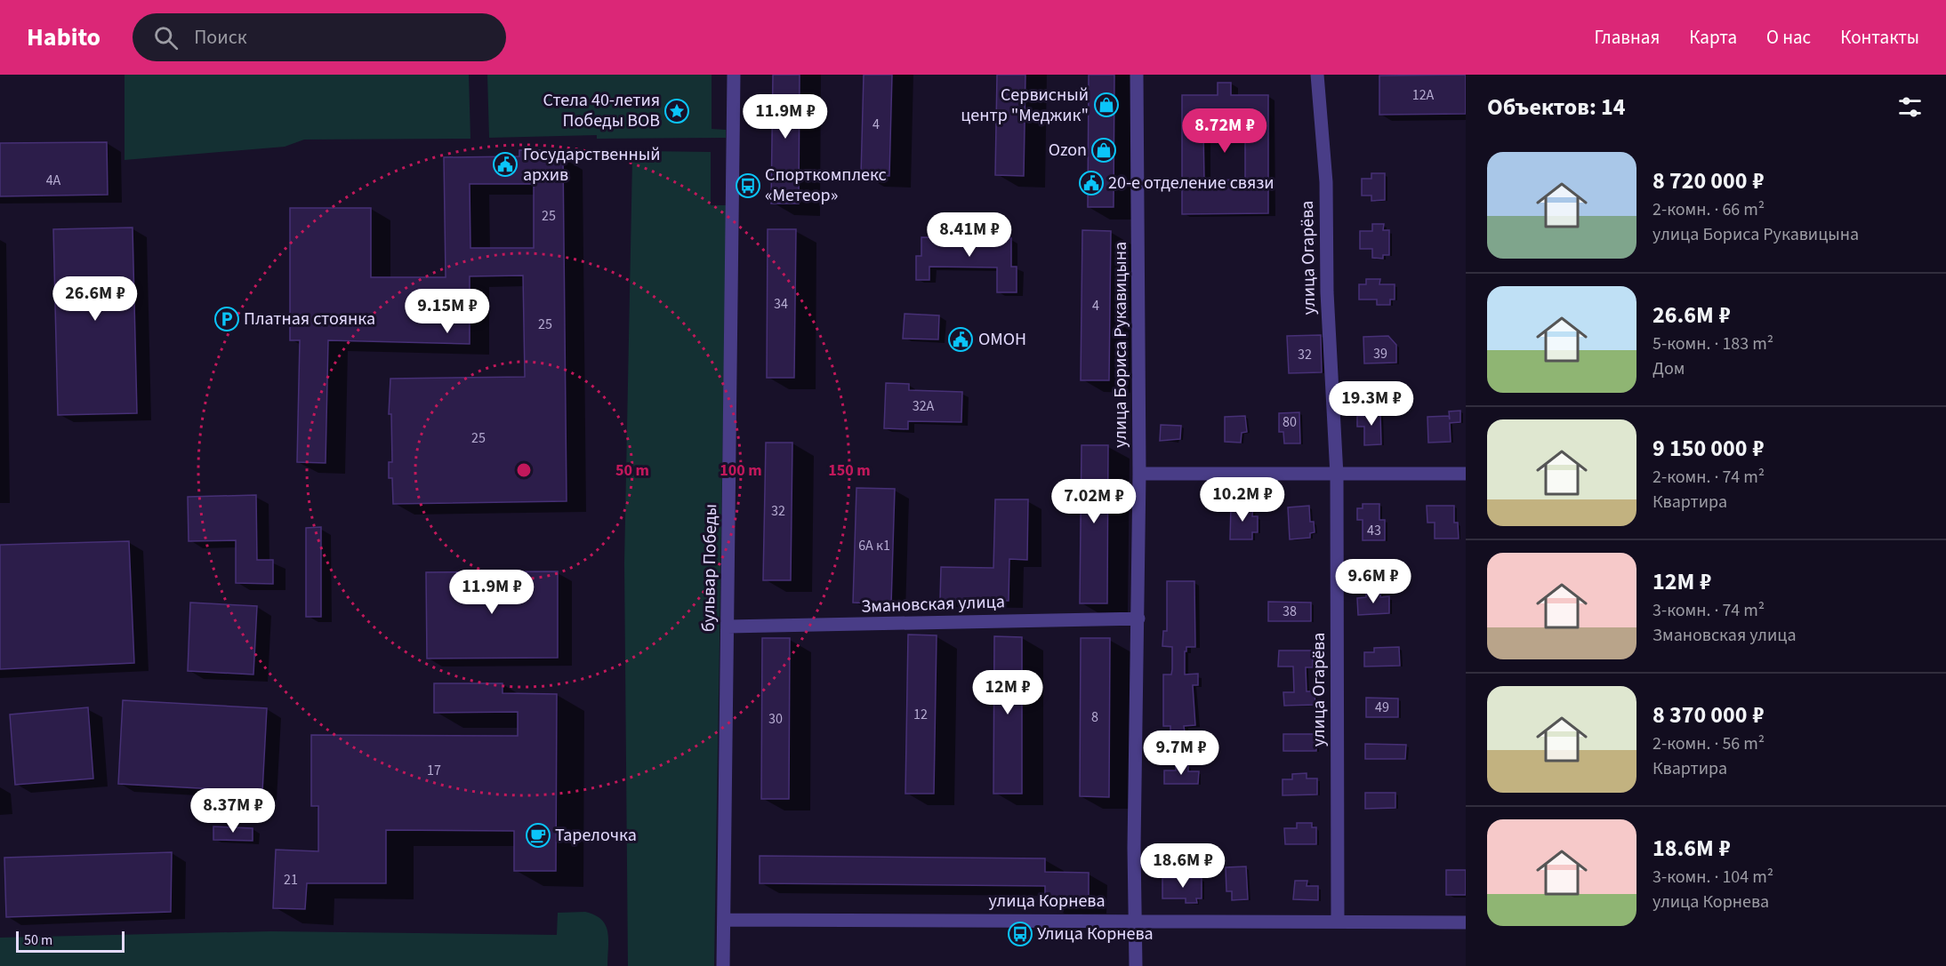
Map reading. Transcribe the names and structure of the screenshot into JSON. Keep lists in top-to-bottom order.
{
  "streets": {
    "street": [
      "улица Огарёва",
      "улица Бориса Рукавицына",
      "бульвар Победы",
      "Змановская улица",
      "улица Корнева"
    ]
  },
  "crossings": [
    ["улица Огарёва", "улица Корнева"],
    ["улица Бориса Рукавицына", "Змановская улица"],
    ["улица Бориса Рукавицына", "улица Корнева"],
    ["бульвар Победы", "Змановская улица"],
    ["бульвар Победы", "улица Корнева"]
  ],
  "places": {
    "shop": ["Сервисный центр \"Меджик\"", "Ozon"],
    "place": ["Стела 40-летия Победы ВОВ"],
    "public building": ["Государственный архив", "20-е отделение связи", "ОМОН"],
    "bus stop": ["Спорткомплекс «Метеор»", "Улица Корнева"],
    "parking": ["Платная стоянка"],
    "cafe": ["Тарелочка"]
  },
  "house_numbers": [
    "12А",
    "4",
    "4А",
    "25",
    "34",
    "4",
    "25",
    "39",
    "32",
    "32А",
    "80",
    "25",
    "32",
    "43",
    "6А к1",
    "38",
    "49",
    "12",
    "8",
    "30",
    "17",
    "21"
  ],
  "scale_bar": "50 m",
  "page": {
    "header": "Habito",
    "search": "Поиск",
    "nav": [
      "Главная",
      "Карта",
      "О нас",
      "Контакты"
    ],
    "heading": "Объектов: 14",
    "price": [
      "11.9M ₽",
      "8.72M ₽",
      "8.41M ₽",
      "26.6M ₽",
      "9.15M ₽",
      "19.3M ₽",
      "10.2M ₽",
      "7.02M ₽",
      "9.6M ₽",
      "11.9M ₽",
      "12M ₽",
      "9.7M ₽",
      "8.37M ₽",
      "18.6M ₽"
    ],
    "list": [
      {
        "name": "8 720 000 ₽",
        "note": "2-комн. · 66 m² · улица Бориса Рукавицына"
      },
      {
        "name": "26.6M ₽",
        "note": "5-комн. · 183 m² · Дом"
      },
      {
        "name": "9 150 000 ₽",
        "note": "2-комн. · 74 m² · Квартира"
      },
      {
        "name": "12M ₽",
        "note": "3-комн. · 74 m² · Змановская улица"
      },
      {
        "name": "8 370 000 ₽",
        "note": "2-комн. · 56 m² · Квартира"
      },
      {
        "name": "18.6M ₽",
        "note": "3-комн. · 104 m² · улица Корнева"
      }
    ],
    "scale": "50 m"
  },
  "rings": ["50 m", "100 m", "150 m"]
}
